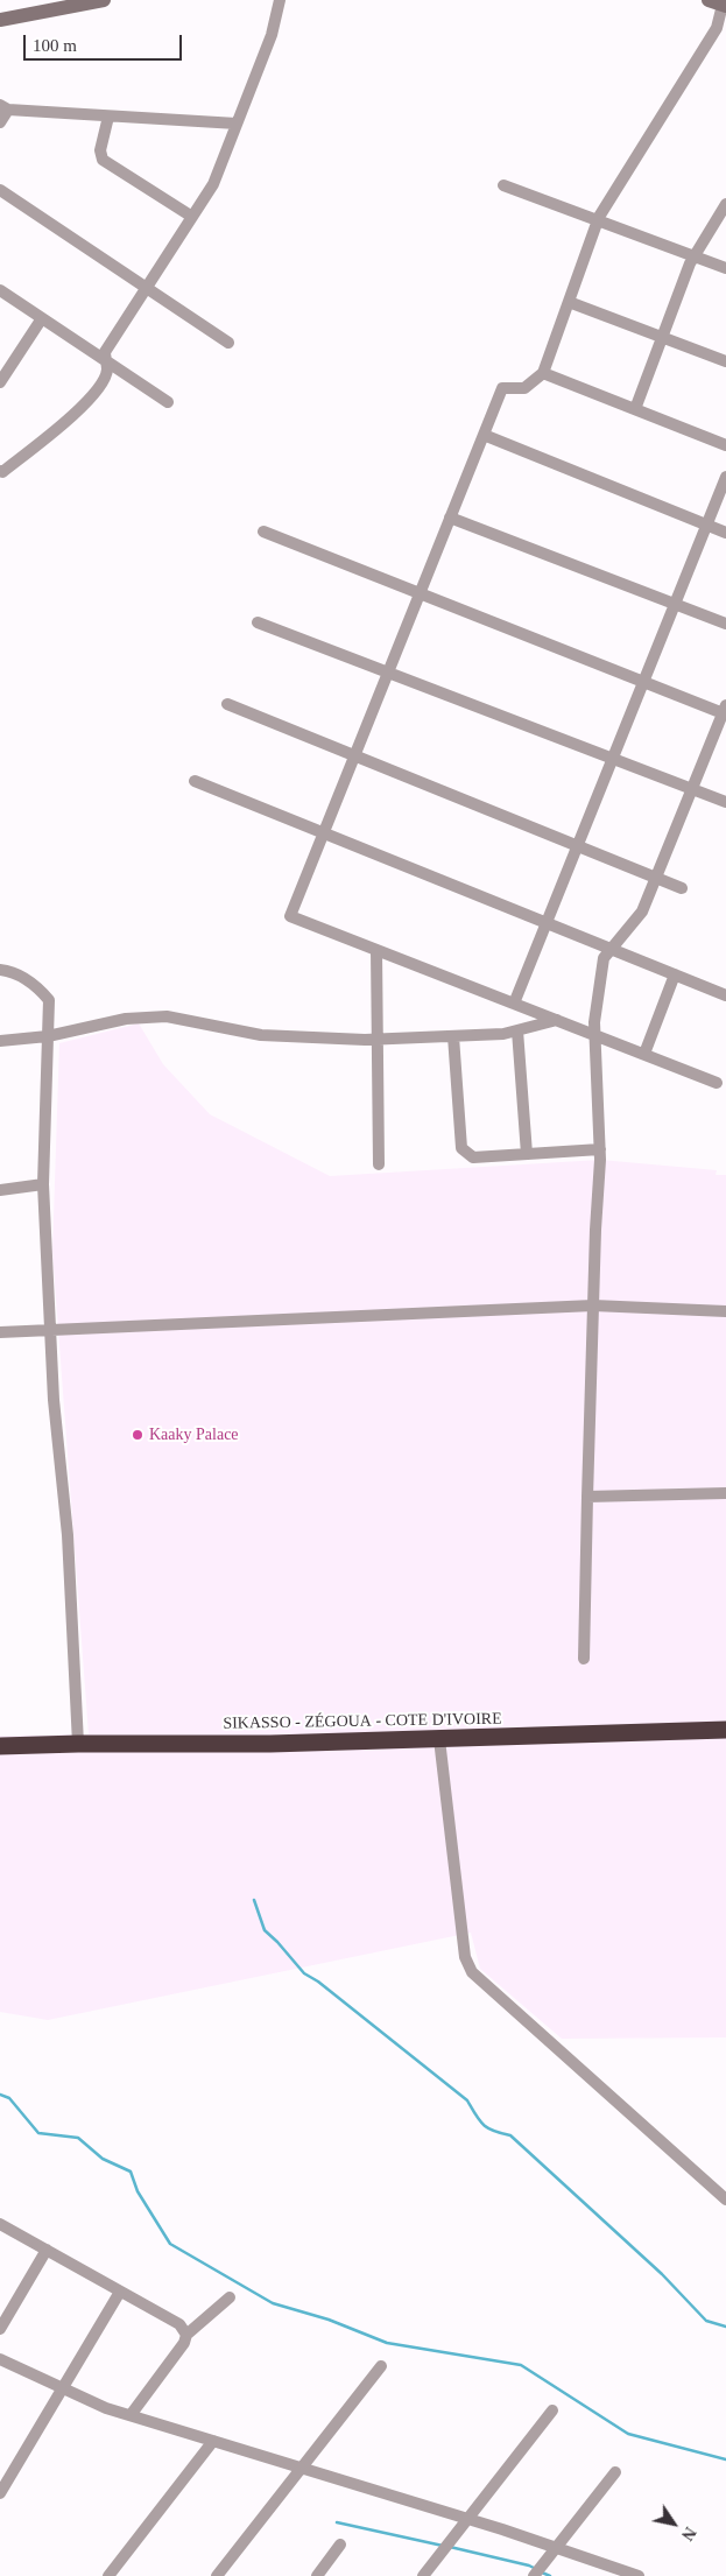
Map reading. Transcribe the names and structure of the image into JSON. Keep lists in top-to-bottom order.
{
  "streets": {
    "highway": ["SIKASSO - ZÉGOUA - COTE D'IVOIRE"]
  },
  "places": ["Kaaky Palace"],
  "scale_bar": "100 m",
  "north": "bottom right"
}
